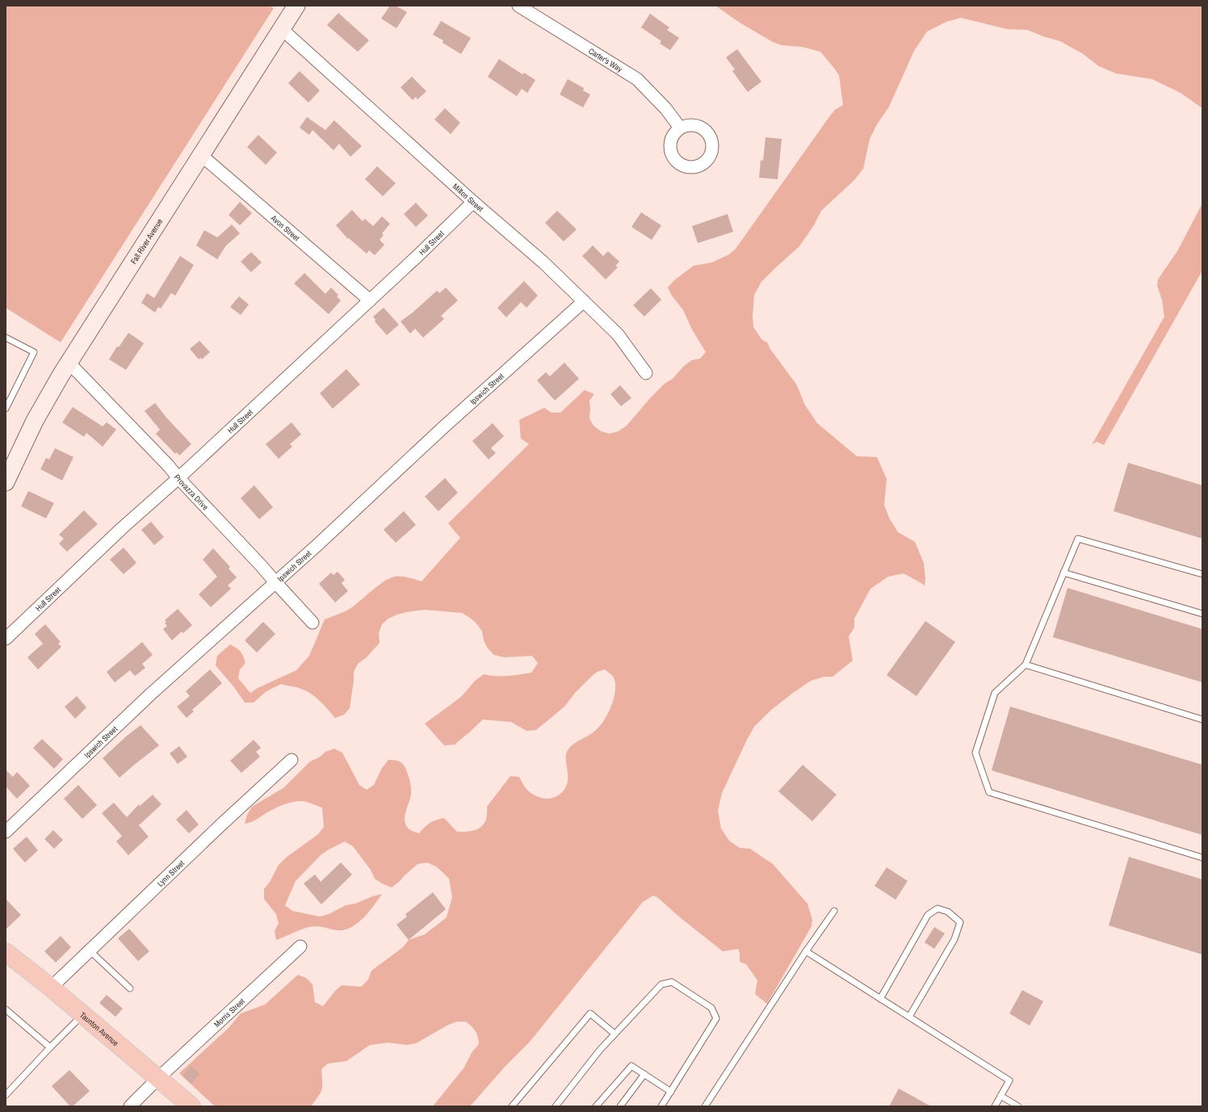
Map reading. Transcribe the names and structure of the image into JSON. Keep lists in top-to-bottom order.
{
  "streets": {
    "highway": ["Taunton Avenue"],
    "main road": ["Fall River Avenue"],
    "street": [
      "Carter's Way",
      "Milton Street",
      "Avon Street",
      "Hull Street",
      "Ipswich Street",
      "Provazza Drive",
      "Lynn Street",
      "Morris Street"
    ]
  },
  "crossings": [
    ["Milton Street", "Fall River Avenue"],
    ["Milton Street", "Hull Street"],
    ["Milton Street", "Ipswich Street"],
    ["Avon Street", "Fall River Avenue"],
    ["Avon Street", "Hull Street"],
    ["Fall River Avenue", "Provazza Drive"],
    ["Hull Street", "Provazza Drive"],
    ["Ipswich Street", "Provazza Drive"],
    ["Lynn Street", "Taunton Avenue"],
    ["Morris Street", "Taunton Avenue"]
  ]
}
